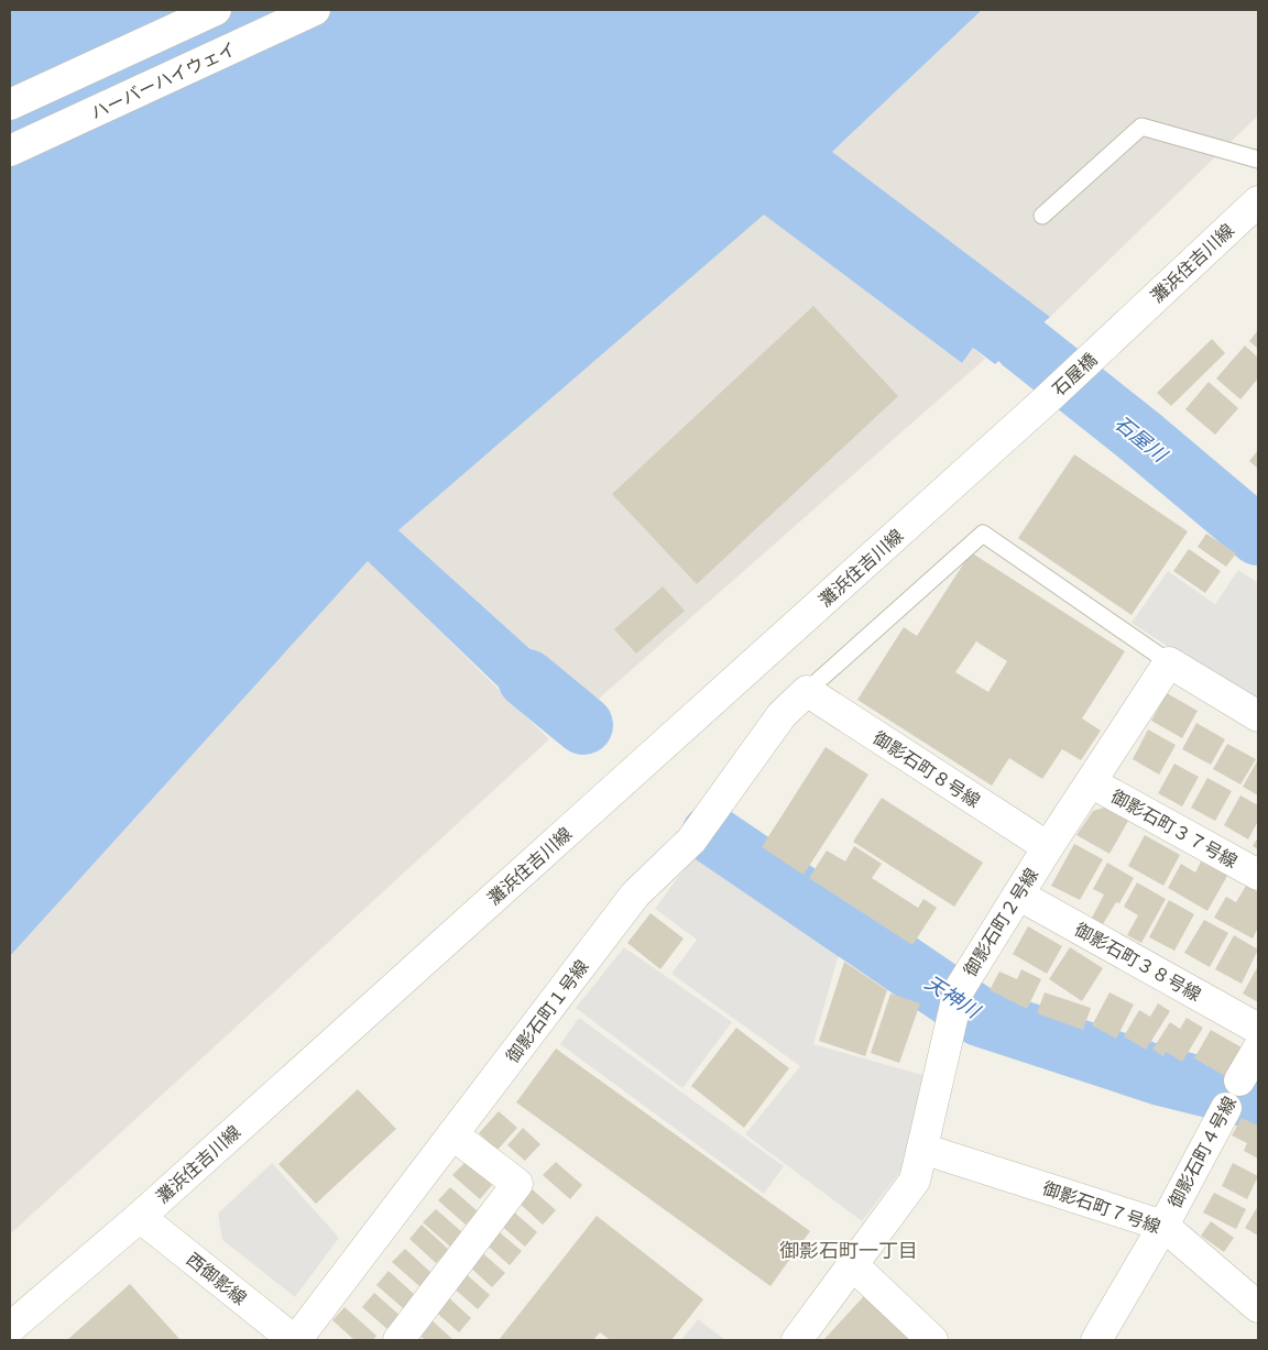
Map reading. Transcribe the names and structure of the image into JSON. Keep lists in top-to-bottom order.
{
  "streets": {
    "street": [
      "ハーバーハイウェイ",
      "灘浜住吉川線",
      "石屋橋",
      "御影石町８号線",
      "御影石町３７号線",
      "御影石町２号線",
      "御影石町３８号線",
      "御影石町１号線",
      "御影石町４号線",
      "御影石町７号線",
      "西御影線"
    ]
  },
  "crossings": [
    ["灘浜住吉川線", "石屋橋"],
    ["灘浜住吉川線", "西御影線"],
    ["御影石町８号線", "御影石町２号線"],
    ["御影石町８号線", "御影石町１号線"],
    ["御影石町３７号線", "御影石町２号線"],
    ["御影石町２号線", "御影石町３８号線"],
    ["御影石町２号線", "御影石町７号線"],
    ["御影石町１号線", "西御影線"],
    ["御影石町４号線", "御影石町７号線"]
  ],
  "districts": ["御影石町一丁目"],
  "water": ["石屋川", "天神川"]
}
